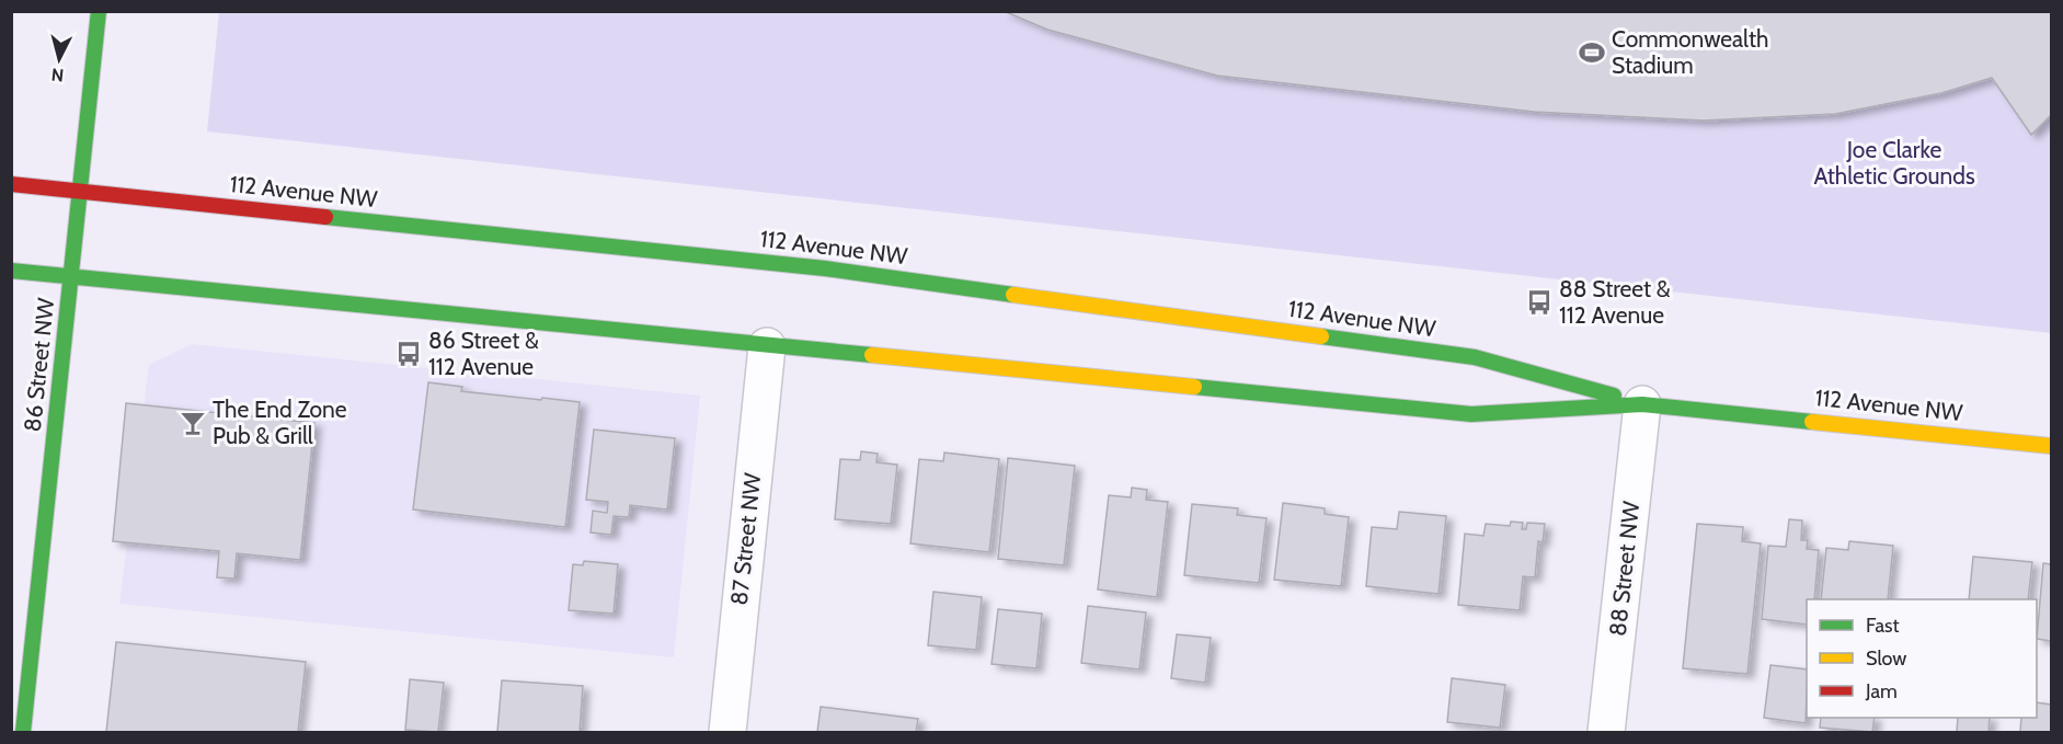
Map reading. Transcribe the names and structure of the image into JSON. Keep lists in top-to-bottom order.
{
  "streets": {
    "main road": ["112 Avenue NW", "86 Street NW"],
    "street": ["87 Street NW", "88 Street NW"]
  },
  "crossings": [
    ["112 Avenue NW", "86 Street NW"],
    ["112 Avenue NW", "87 Street NW"],
    ["112 Avenue NW", "88 Street NW"]
  ],
  "parks": ["Joe Clarke Athletic Grounds"],
  "places": {
    "sports": ["Commonwealth Stadium"],
    "bus stop": ["88 Street & 112 Avenue", "86 Street & 112 Avenue"],
    "bar": ["The End Zone Pub & Grill"]
  },
  "legend": ["Fast", "Slow", "Jam"],
  "north": "bottom"
}
